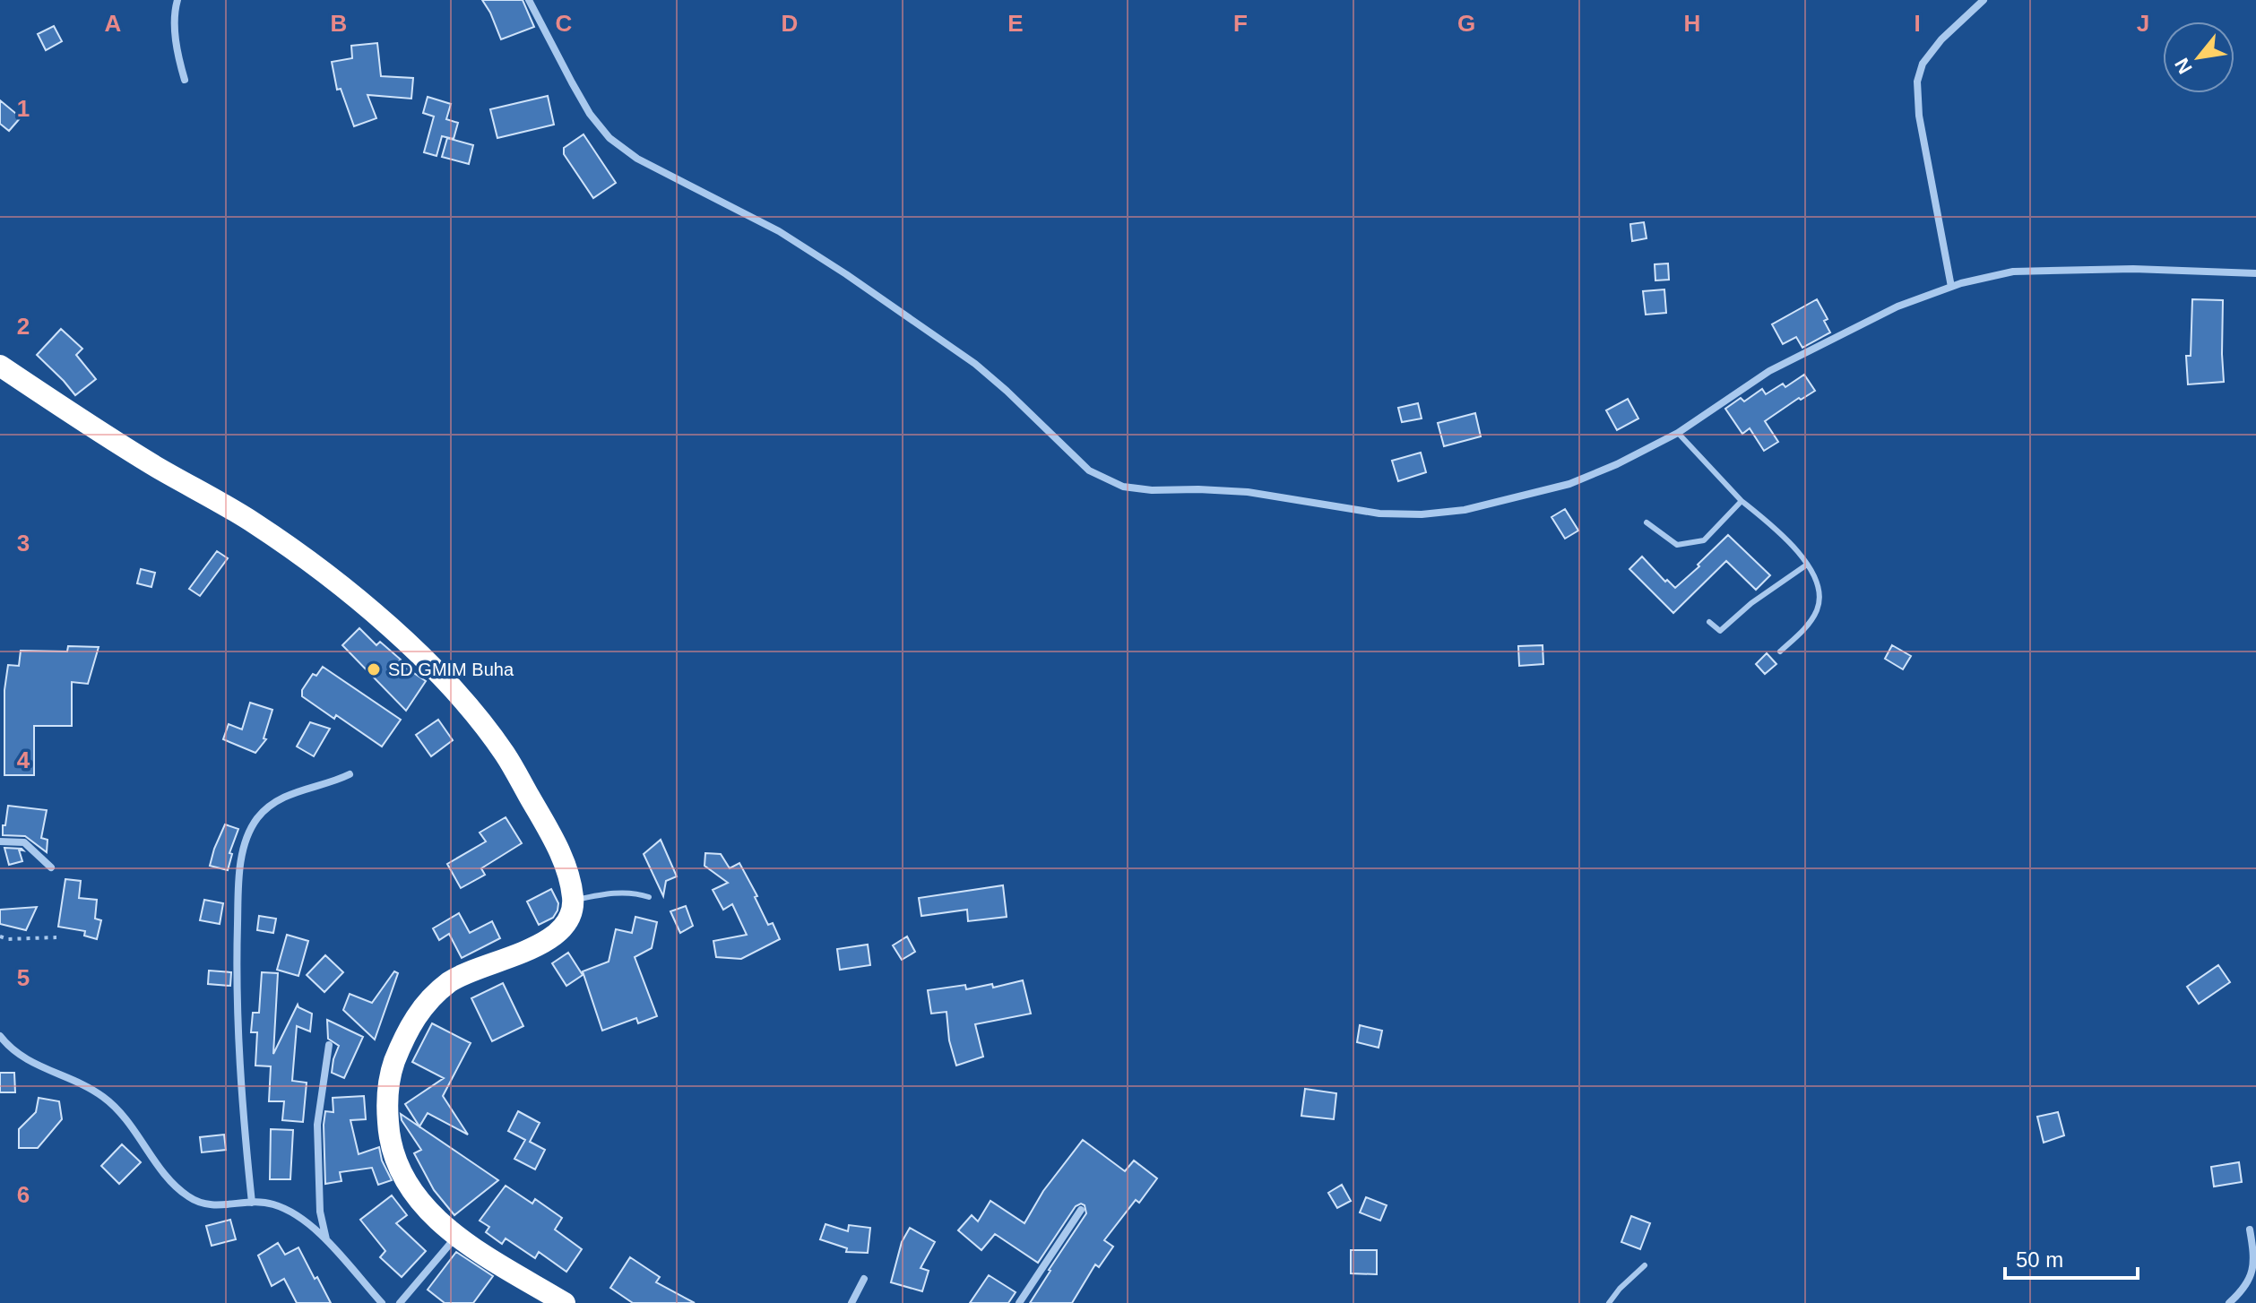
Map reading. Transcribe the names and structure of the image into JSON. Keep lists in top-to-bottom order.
{
  "places": ["SD GMIM Buha"],
  "scale_bar": "50 m",
  "north": "bottom left",
  "grid": {
    "columns": [
      "A",
      "B",
      "C",
      "D",
      "E",
      "F",
      "G",
      "H",
      "I",
      "J"
    ],
    "rows": [
      "1",
      "2",
      "3",
      "4",
      "5",
      "6"
    ]
  }
}
